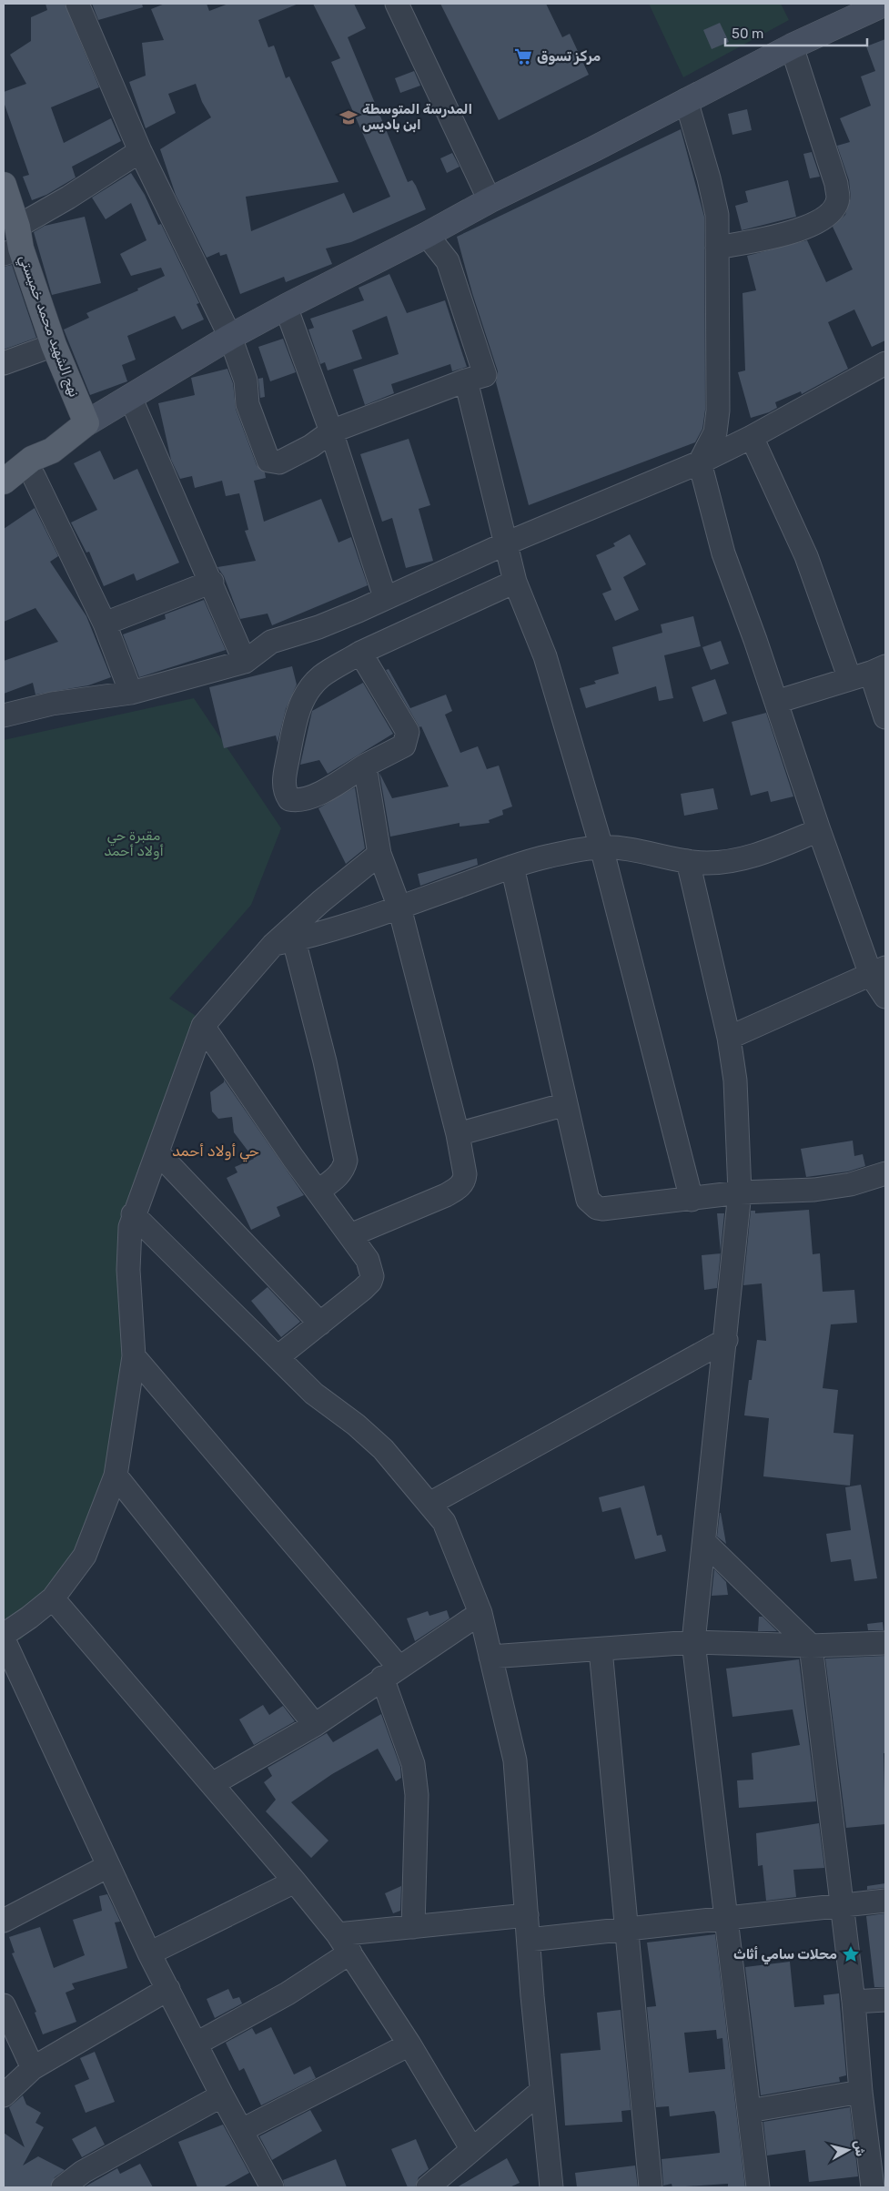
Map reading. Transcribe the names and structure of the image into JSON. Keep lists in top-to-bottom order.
{
  "streets": {
    "main road": ["نهج الشهيد محمد خميستي"]
  },
  "districts": ["حي أولاد أحمد"],
  "parks": ["مقبرة حي أولاد أحمد"],
  "places": {
    "supermarket": ["مركز تسوق"],
    "school or university": ["المدرسة المتوسطة ابن باديس"],
    "place": ["محلات سامي أثاث"]
  },
  "scale_bar": "50 m",
  "north": "right"
}
